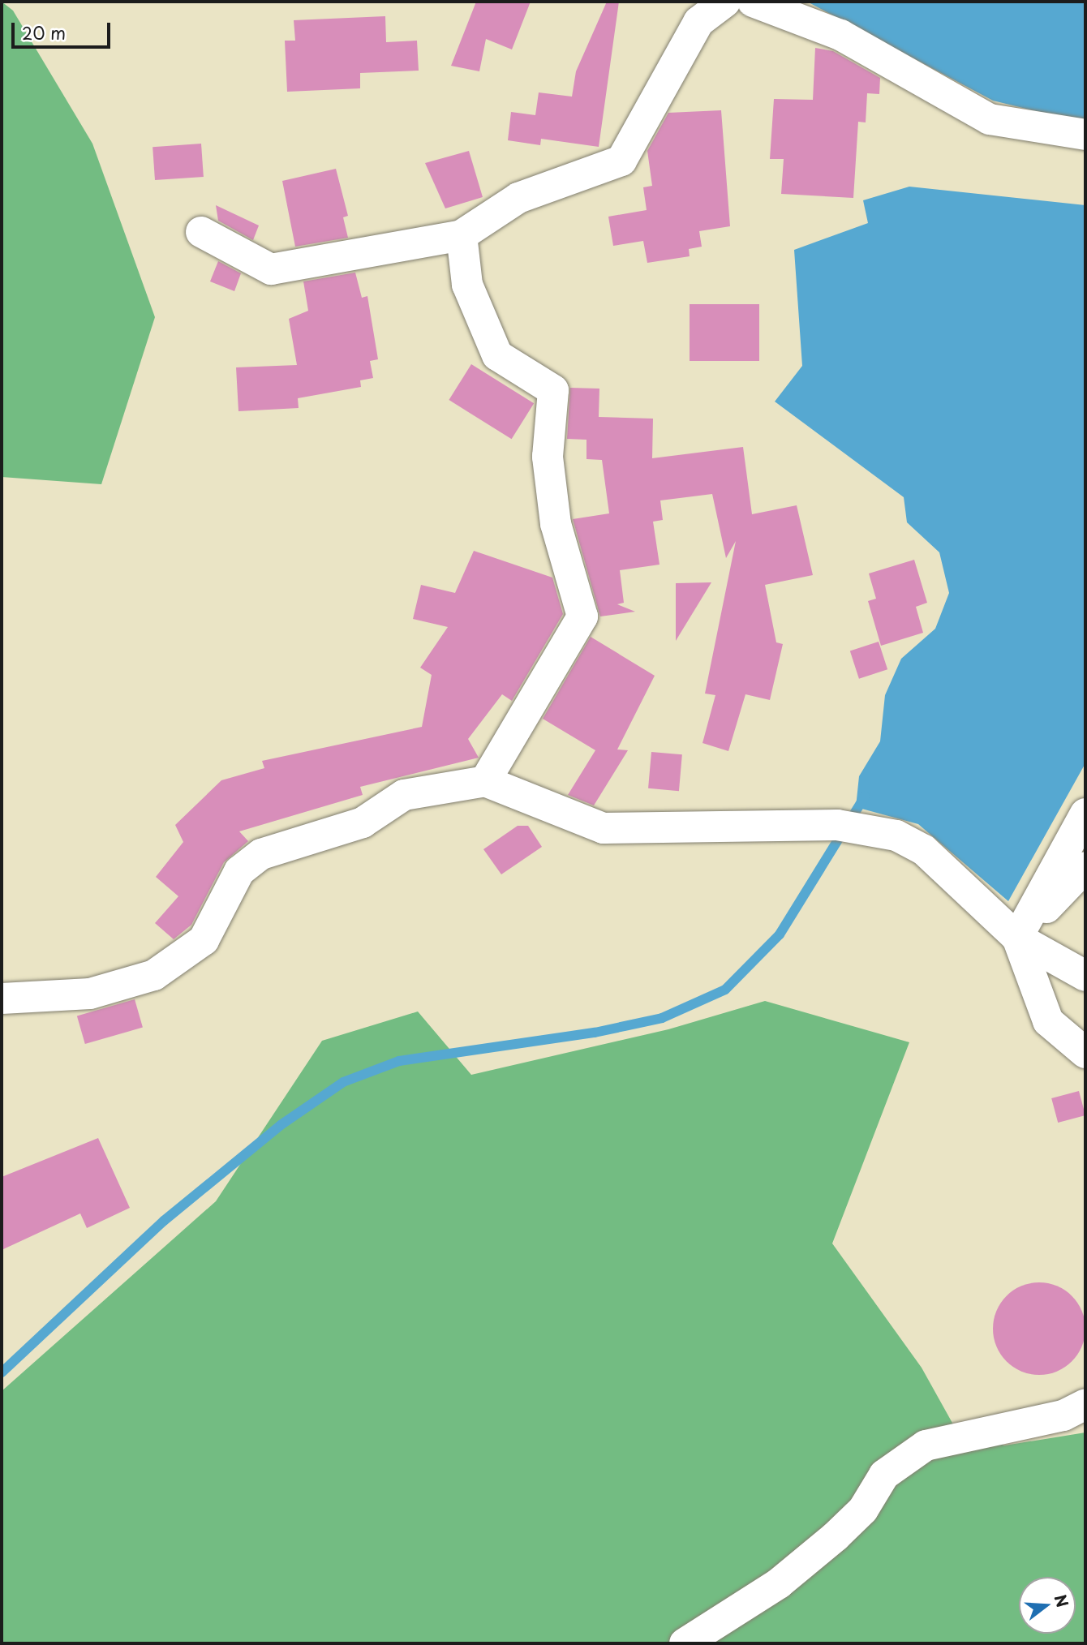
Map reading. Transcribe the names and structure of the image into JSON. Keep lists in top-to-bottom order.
{
  "scale_bar": "20 m",
  "north": "right"
}
